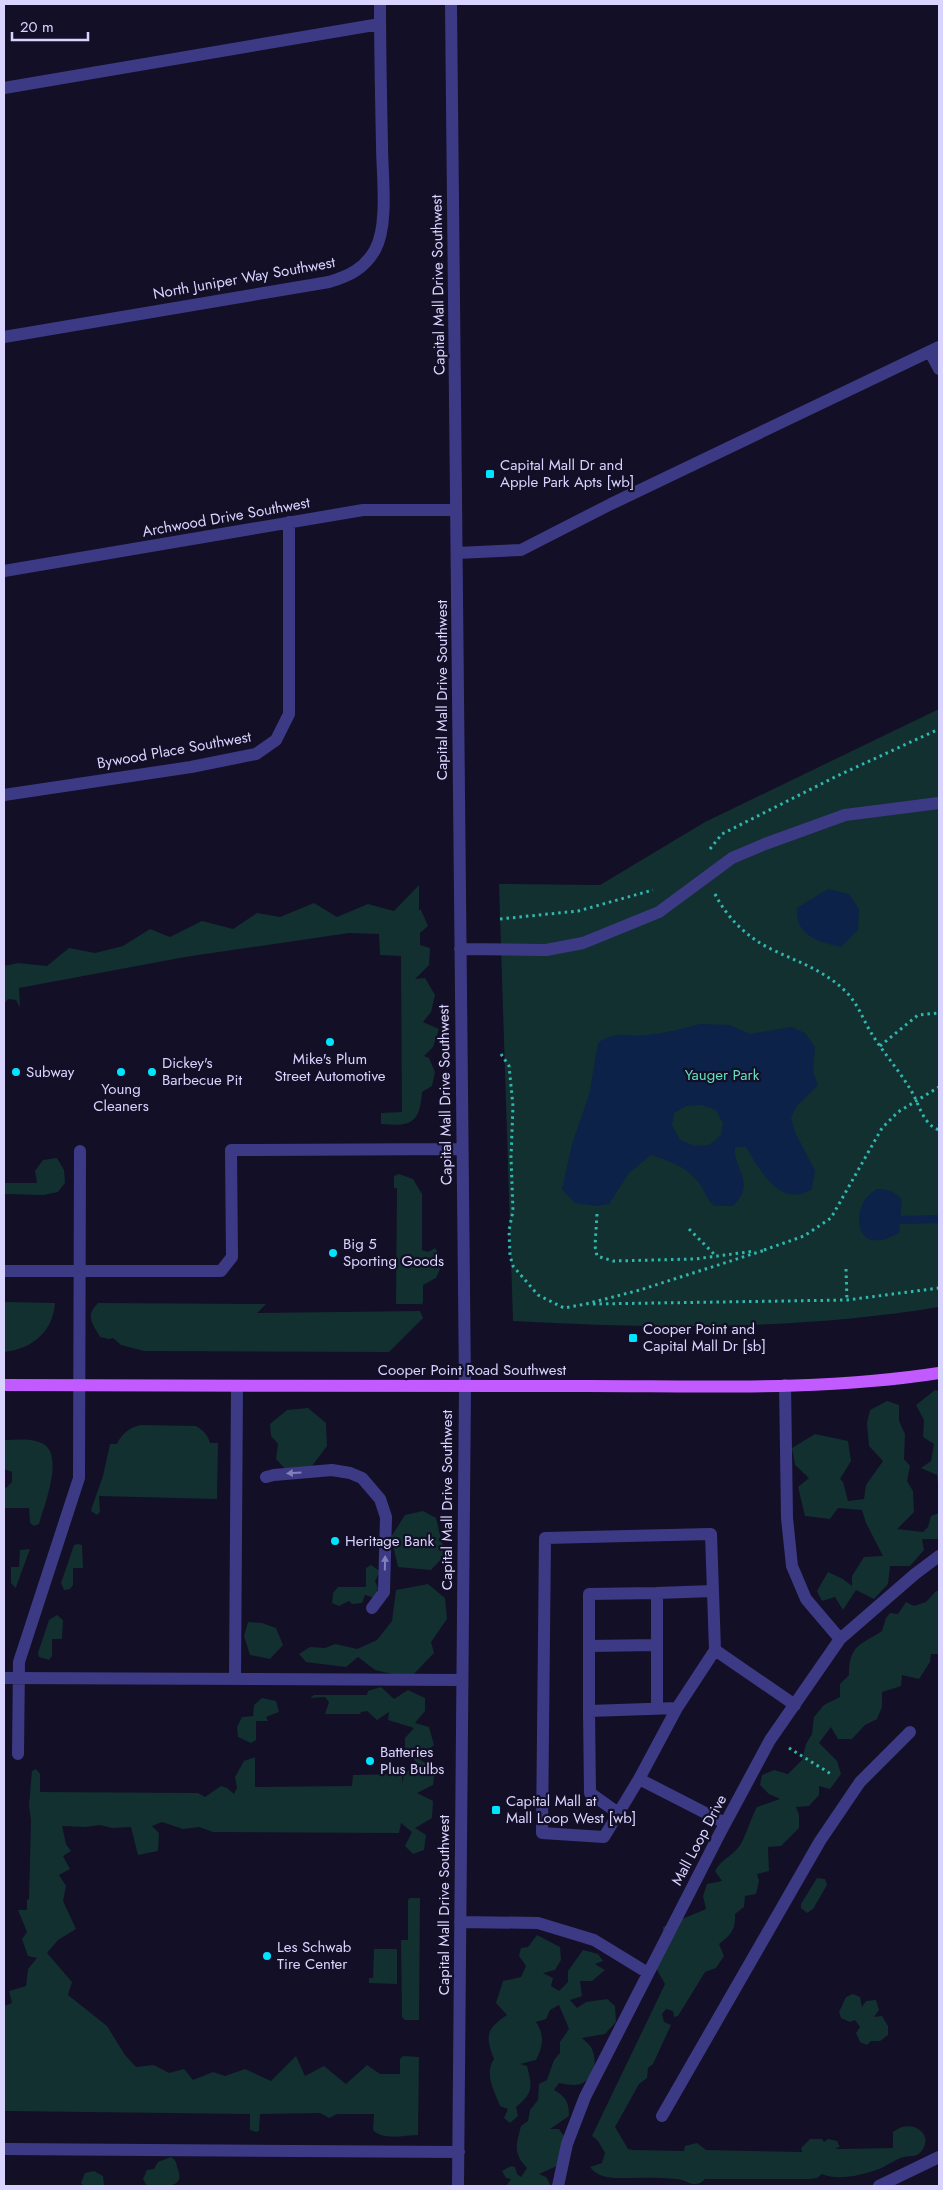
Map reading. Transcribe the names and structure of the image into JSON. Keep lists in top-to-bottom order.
{
  "streets": {
    "main road": ["Cooper Point Road Southwest"],
    "street": [
      "North Juniper Way Southwest",
      "Capital Mall Drive Southwest",
      "Archwood Drive Southwest",
      "Bywood Place Southwest",
      "Mall Loop Drive"
    ]
  },
  "crossings": [
    ["Capital Mall Drive Southwest", "Archwood Drive Southwest"],
    ["Capital Mall Drive Southwest", "Cooper Point Road Southwest"],
    ["Archwood Drive Southwest", "Bywood Place Southwest"]
  ],
  "parks": ["Yauger Park"],
  "places": {
    "transit": ["Capital Mall Dr and Apple Park Apts [wb]", "Cooper Point and Capital Mall Dr [sb]", "Capital Mall at Mall Loop West [wb]"],
    "other": [
      "Mike's Plum Street Automotive",
      "Subway",
      "Young Cleaners",
      "Dickey's Barbecue Pit",
      "Big 5 Sporting Goods",
      "Heritage Bank",
      "Batteries Plus Bulbs",
      "Les Schwab Tire Center"
    ]
  },
  "scale_bar": "20 m"
}
